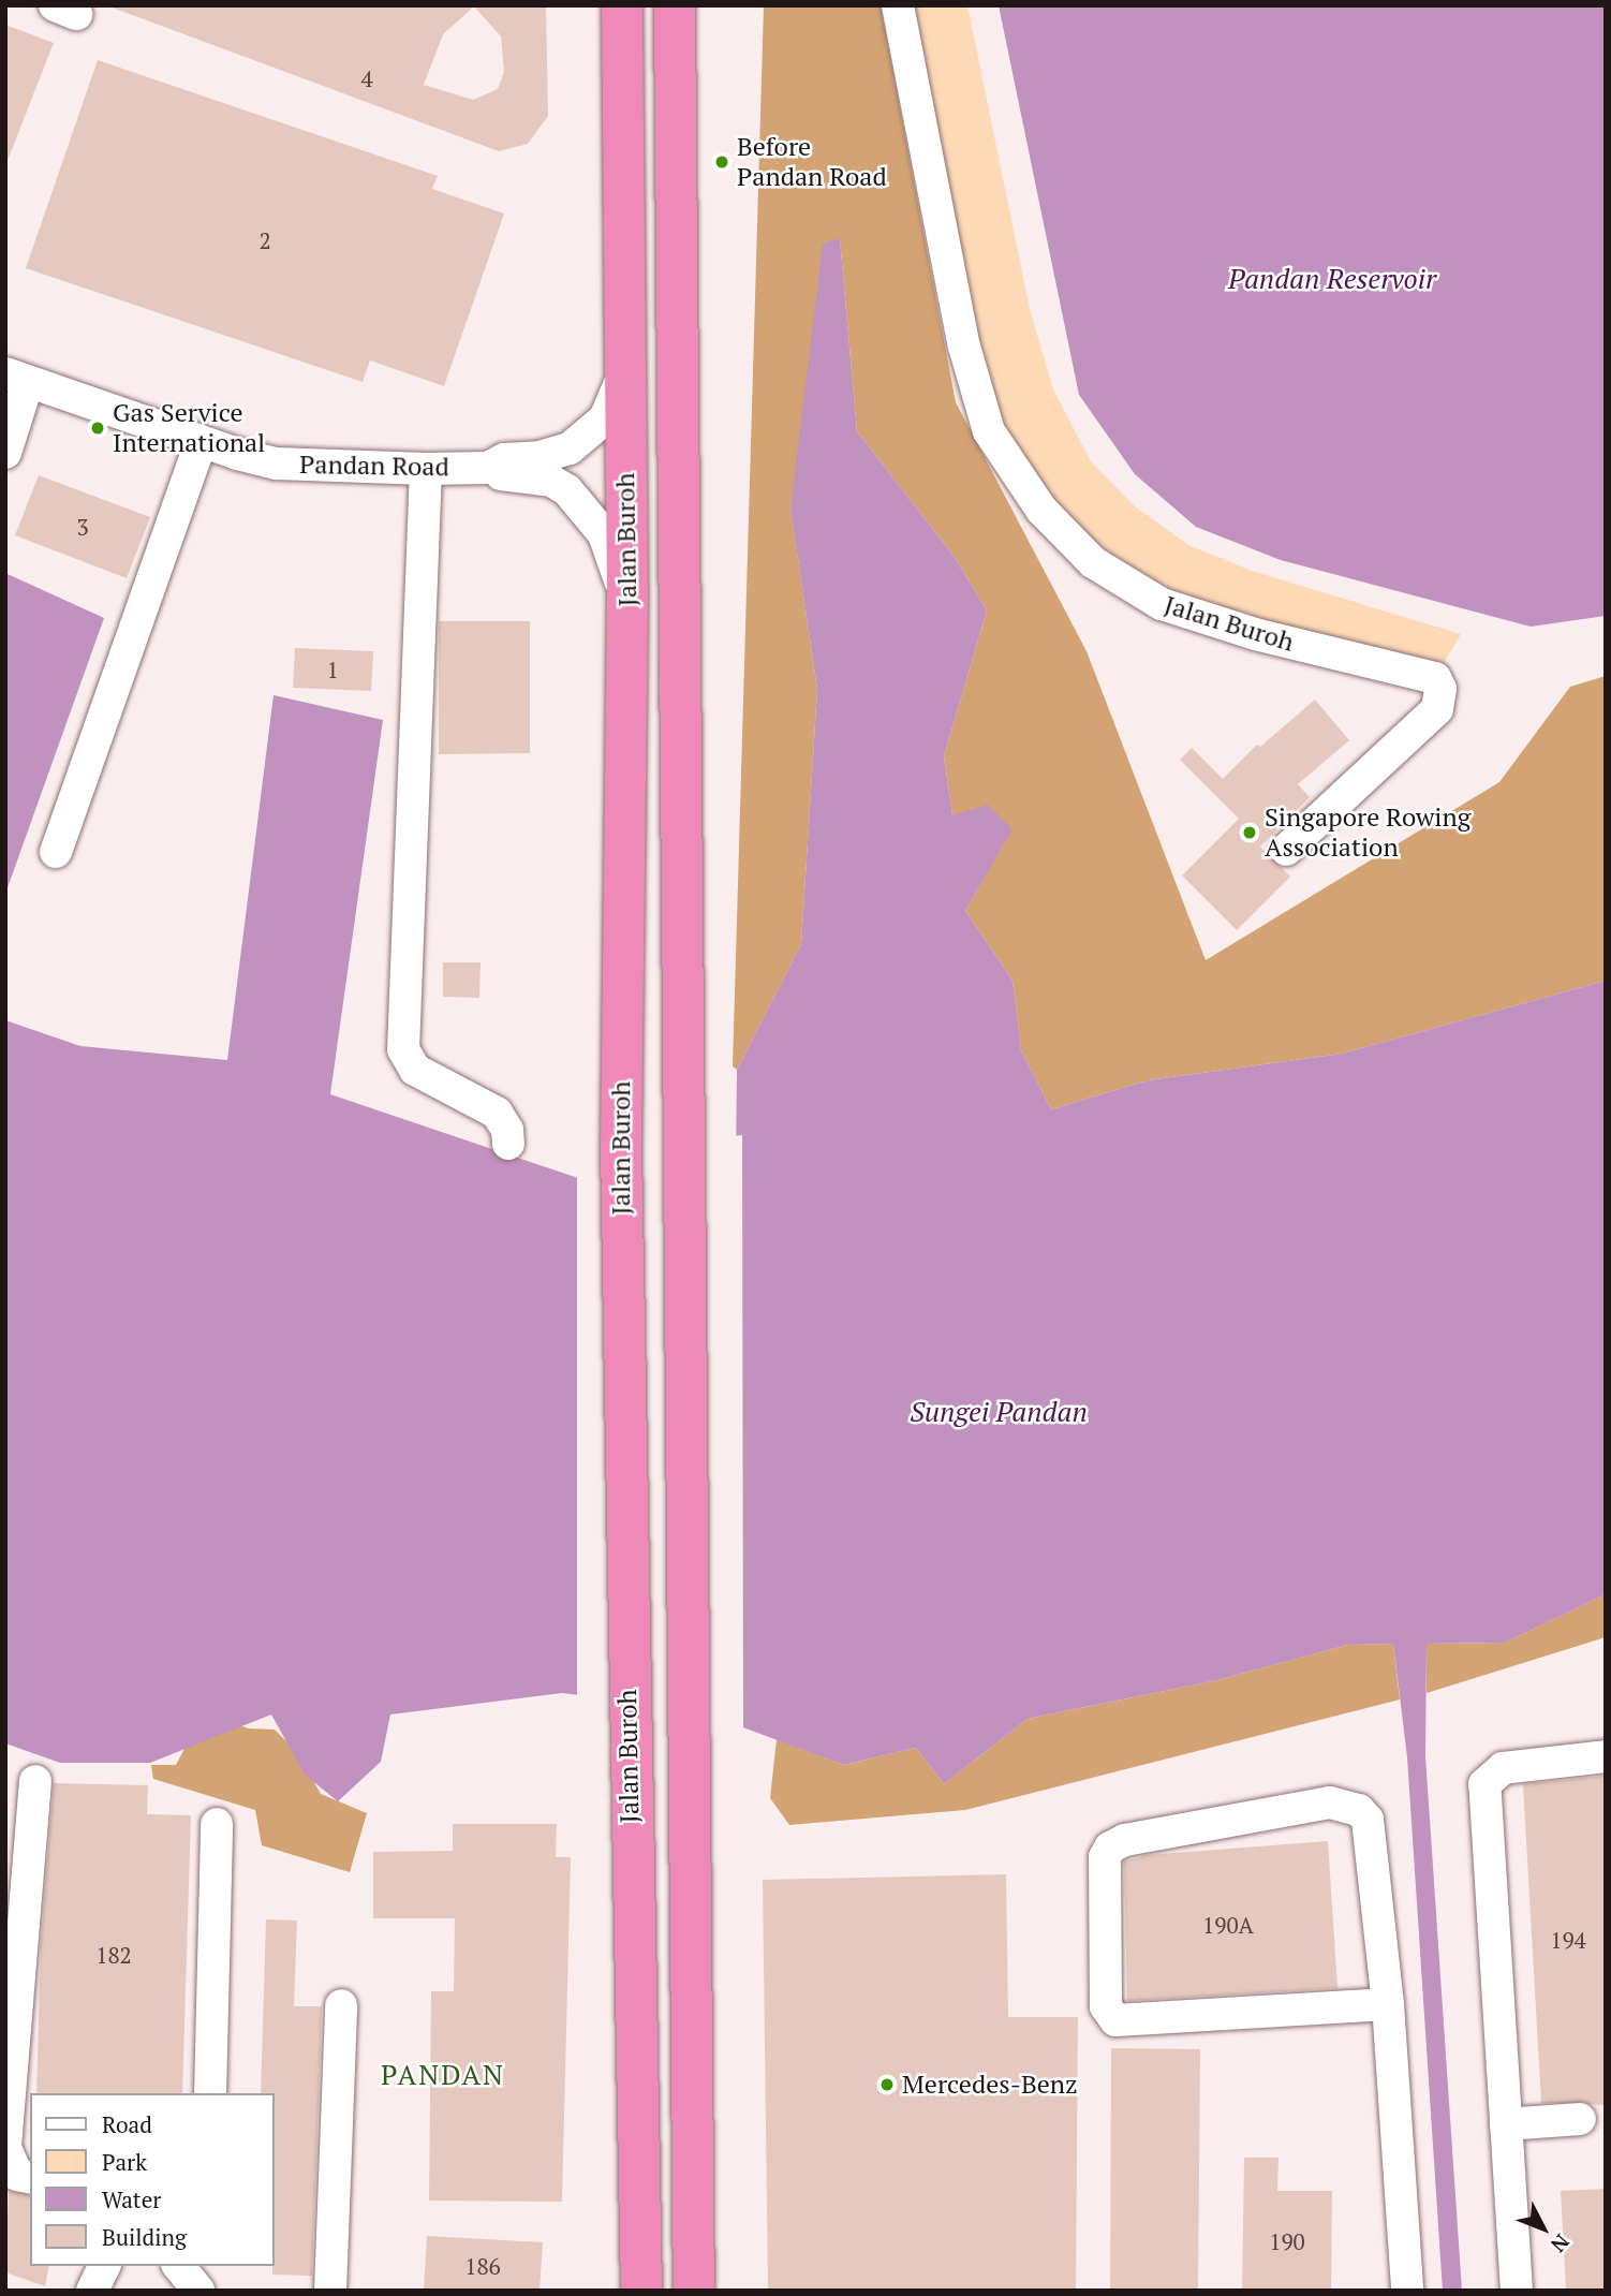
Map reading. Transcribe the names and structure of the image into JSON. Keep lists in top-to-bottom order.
{
  "streets": {
    "highway": ["Jalan Buroh"],
    "street": ["Pandan Road"]
  },
  "crossings": [
    ["Pandan Road", "Jalan Buroh"]
  ],
  "districts": ["PANDAN"],
  "water": ["Pandan Reservoir", "Sungei Pandan"],
  "places": [
    "Before Pandan Road",
    "Gas Service International",
    "Singapore Rowing Association",
    "Mercedes-Benz"
  ],
  "house_numbers": [
    "4",
    "2",
    "3",
    "1",
    "190A",
    "194",
    "182",
    "190",
    "186"
  ],
  "legend": [
    "Road",
    "Park",
    "Water",
    "Building"
  ],
  "north": "bottom right"
}
